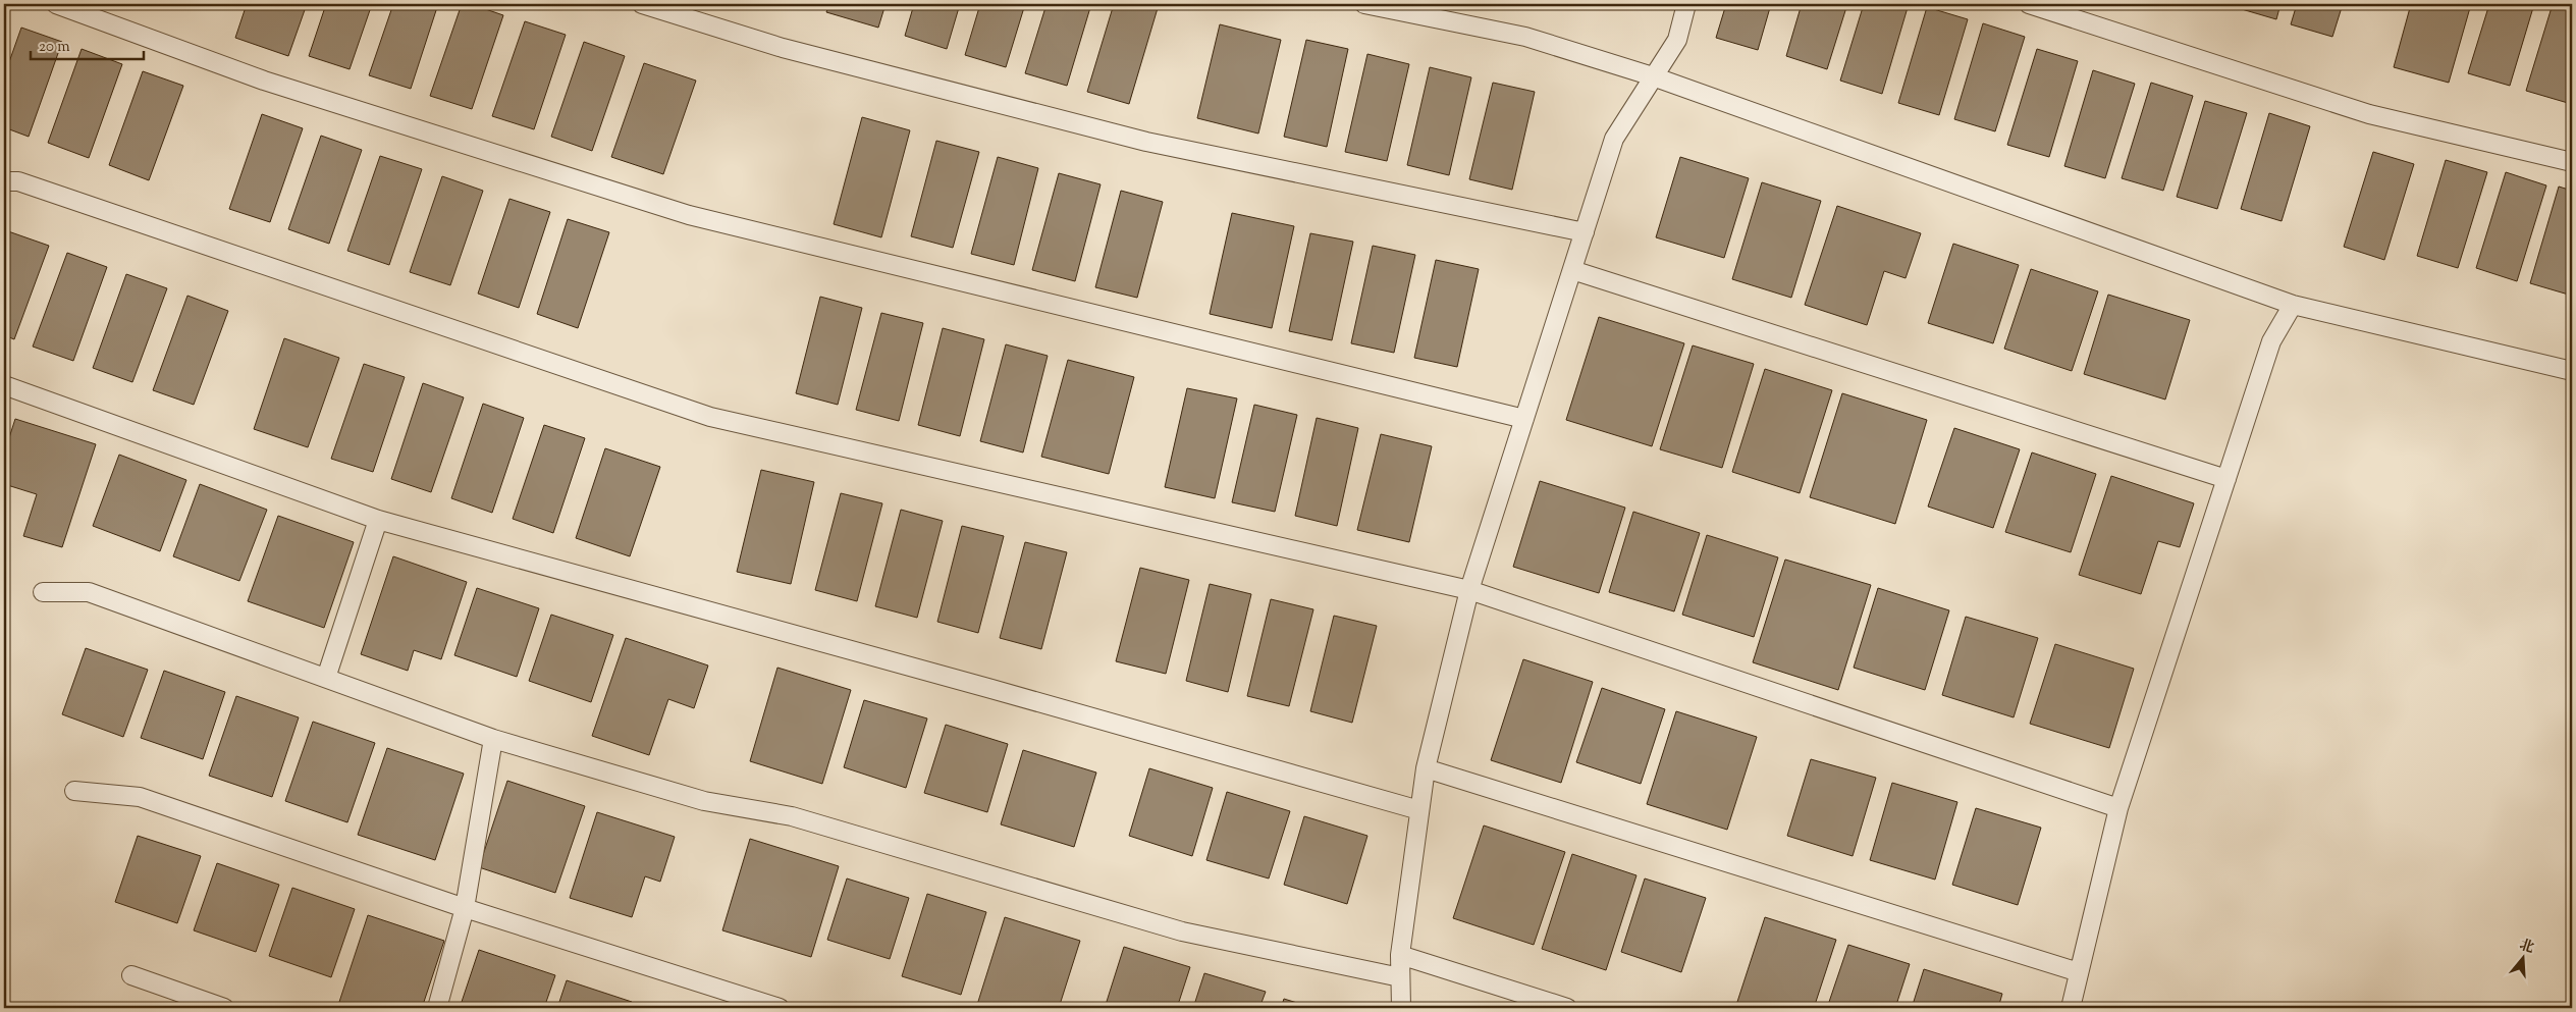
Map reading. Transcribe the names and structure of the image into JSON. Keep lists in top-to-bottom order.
{
  "scale_bar": "20 m",
  "north": "top"
}
